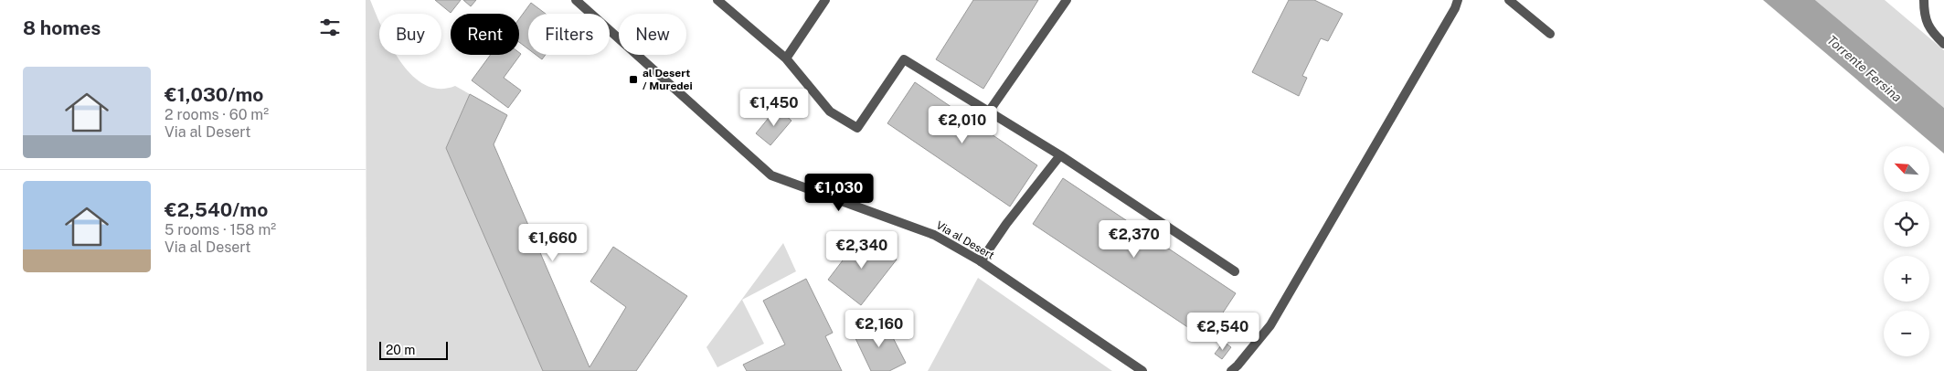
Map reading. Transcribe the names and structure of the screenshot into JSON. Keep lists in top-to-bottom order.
{
  "streets": {
    "street": ["Via al Desert"]
  },
  "water": ["Torrente Fersina"],
  "places": {
    "transit": ["al Desert / Muredei"]
  },
  "scale_bar": "20 m",
  "north": "top left",
  "page": {
    "heading": "8 homes",
    "chip": [
      "Buy",
      "Rent",
      "Filters",
      "New"
    ],
    "list": [
      {
        "name": "€1,030/mo",
        "note": "2 rooms · 60 m² · Via al Desert"
      },
      {
        "name": "€2,540/mo",
        "note": "5 rooms · 158 m² · Via al Desert"
      }
    ],
    "price": [
      "€1,450",
      "€2,010",
      "€1,030",
      "€2,370",
      "€1,660",
      "€2,340",
      "€2,160",
      "€2,540"
    ],
    "map_buttons": ["+", "−"],
    "scale": "20 m"
  }
}
